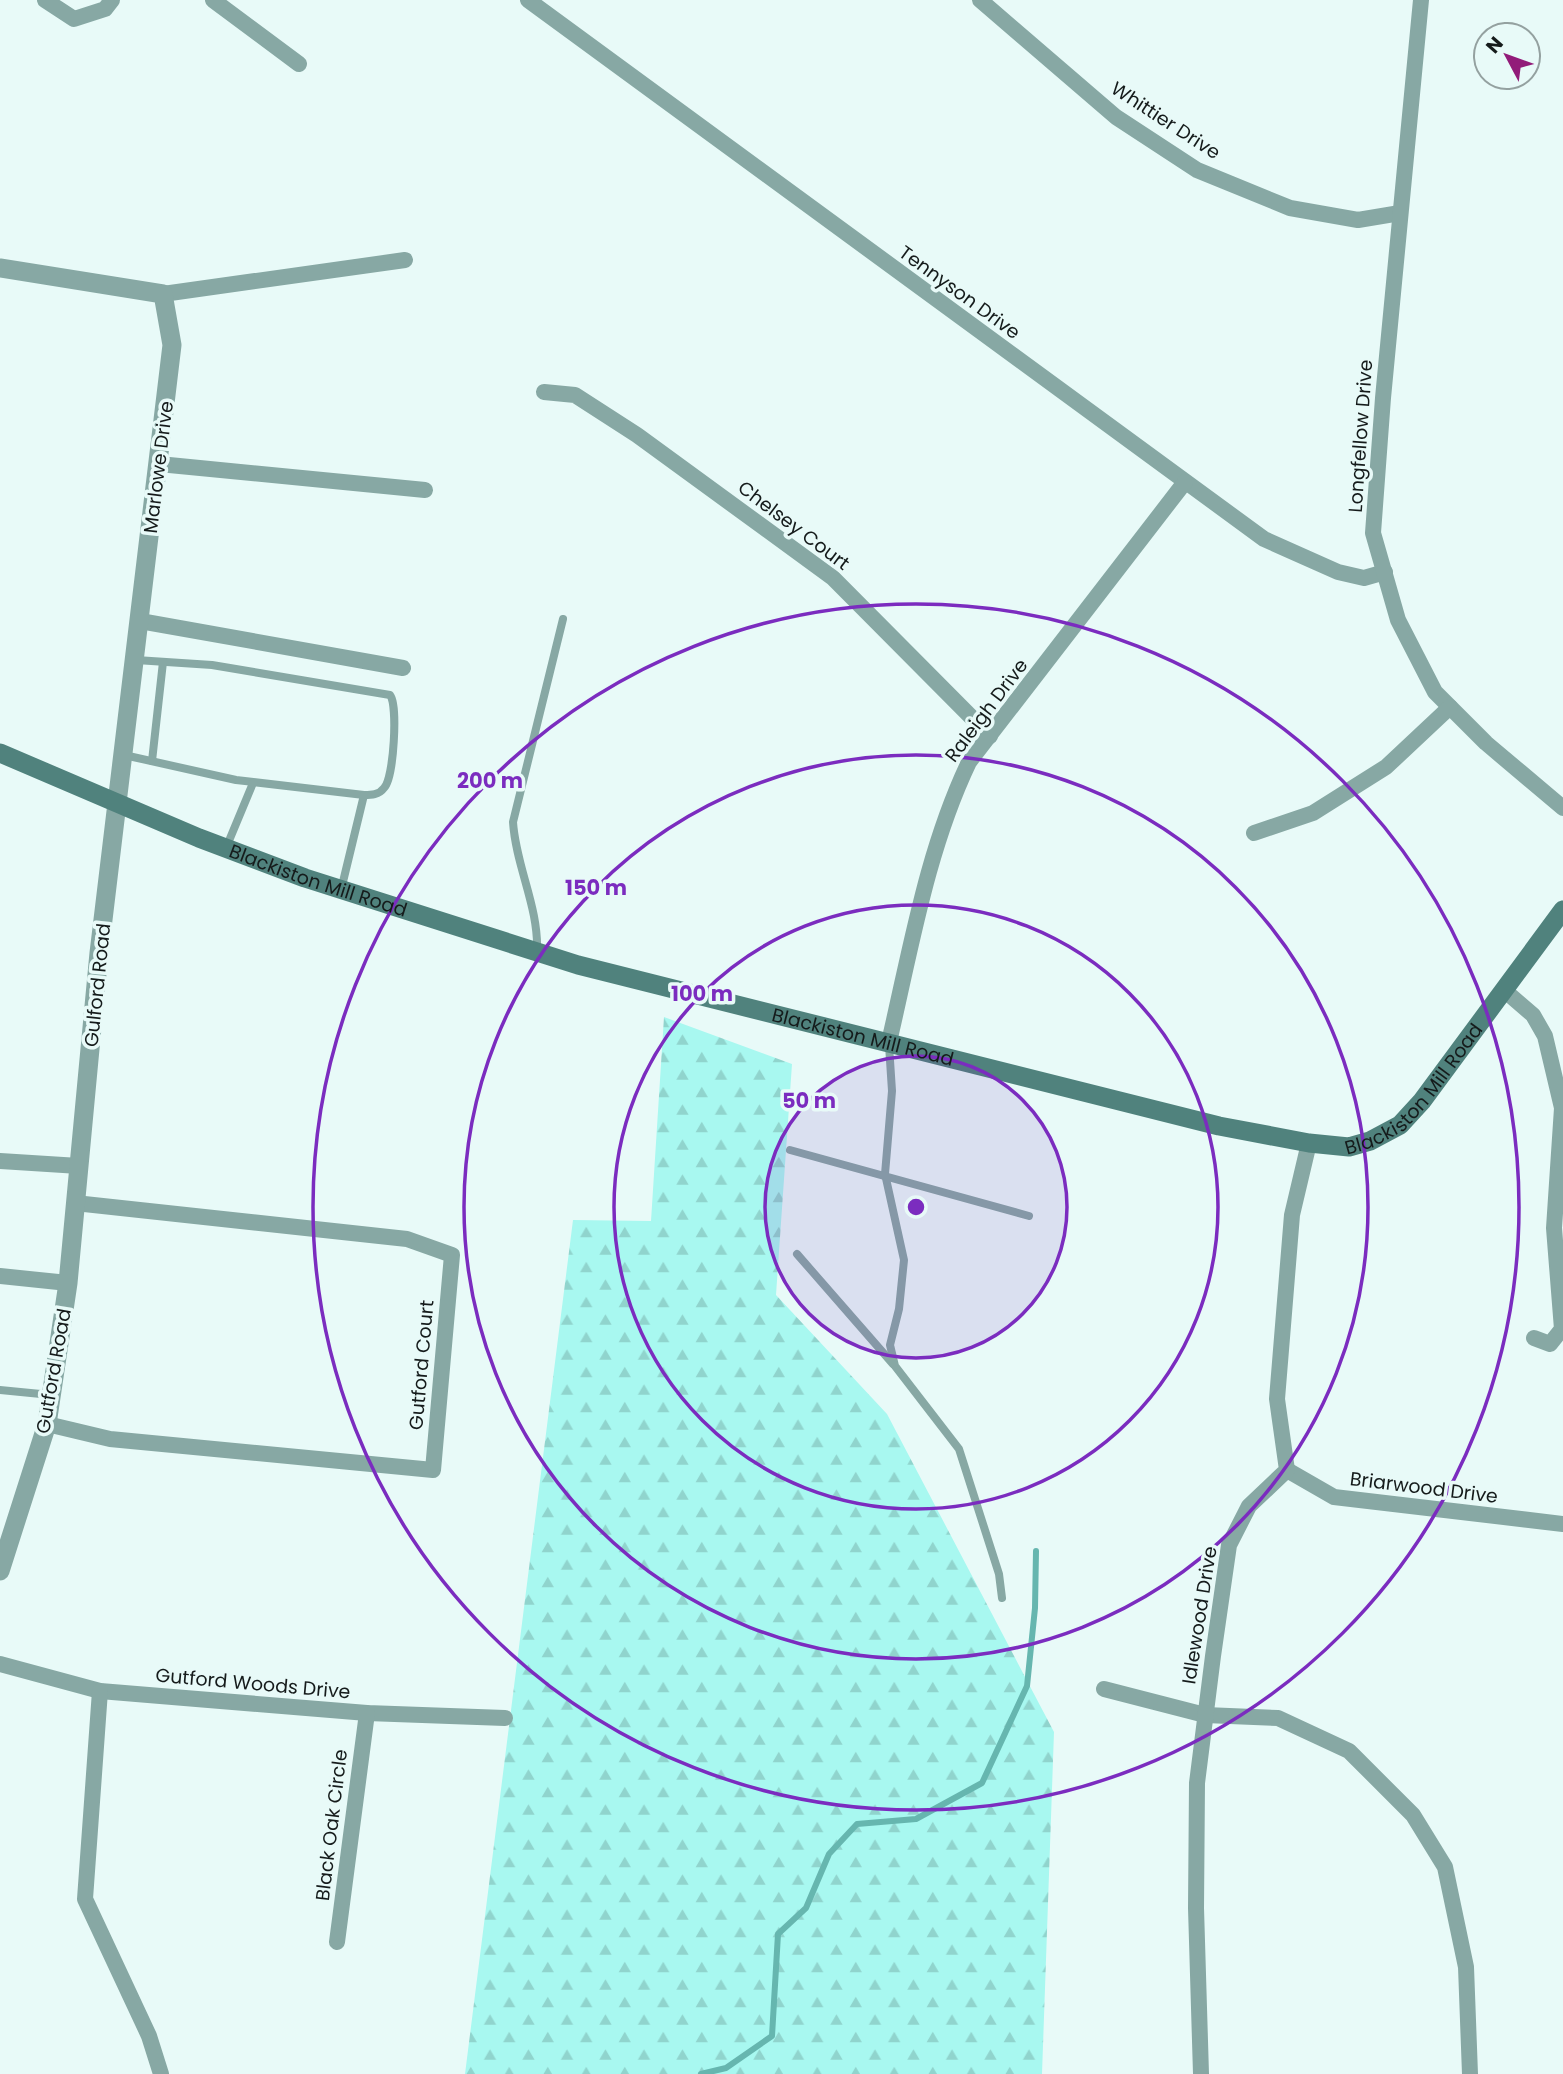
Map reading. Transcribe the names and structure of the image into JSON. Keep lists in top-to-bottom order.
{
  "streets": {
    "main road": ["Blackiston Mill Road"],
    "street": [
      "Whittier Drive",
      "Tennyson Drive",
      "Longfellow Drive",
      "Marlowe Drive",
      "Chelsey Court",
      "Raleigh Drive",
      "Gulford Road",
      "Gutford Court",
      "Gutford Road",
      "Briarwood Drive",
      "Idlewood Drive",
      "Gutford Woods Drive",
      "Black Oak Circle"
    ]
  },
  "crossings": [
    ["Whittier Drive", "Longfellow Drive"],
    ["Tennyson Drive", "Longfellow Drive"],
    ["Tennyson Drive", "Raleigh Drive"],
    ["Marlowe Drive", "Blackiston Mill Road"],
    ["Marlowe Drive", "Gulford Road"],
    ["Chelsey Court", "Raleigh Drive"],
    ["Raleigh Drive", "Blackiston Mill Road"],
    ["Blackiston Mill Road", "Gulford Road"],
    ["Gulford Road", "Gutford Road"],
    ["Gutford Court", "Gutford Road"],
    ["Briarwood Drive", "Idlewood Drive"],
    ["Gutford Woods Drive", "Black Oak Circle"]
  ],
  "north": "top left",
  "rings": [
    "200 m",
    "150 m",
    "100 m",
    "50 m"
  ]
}
